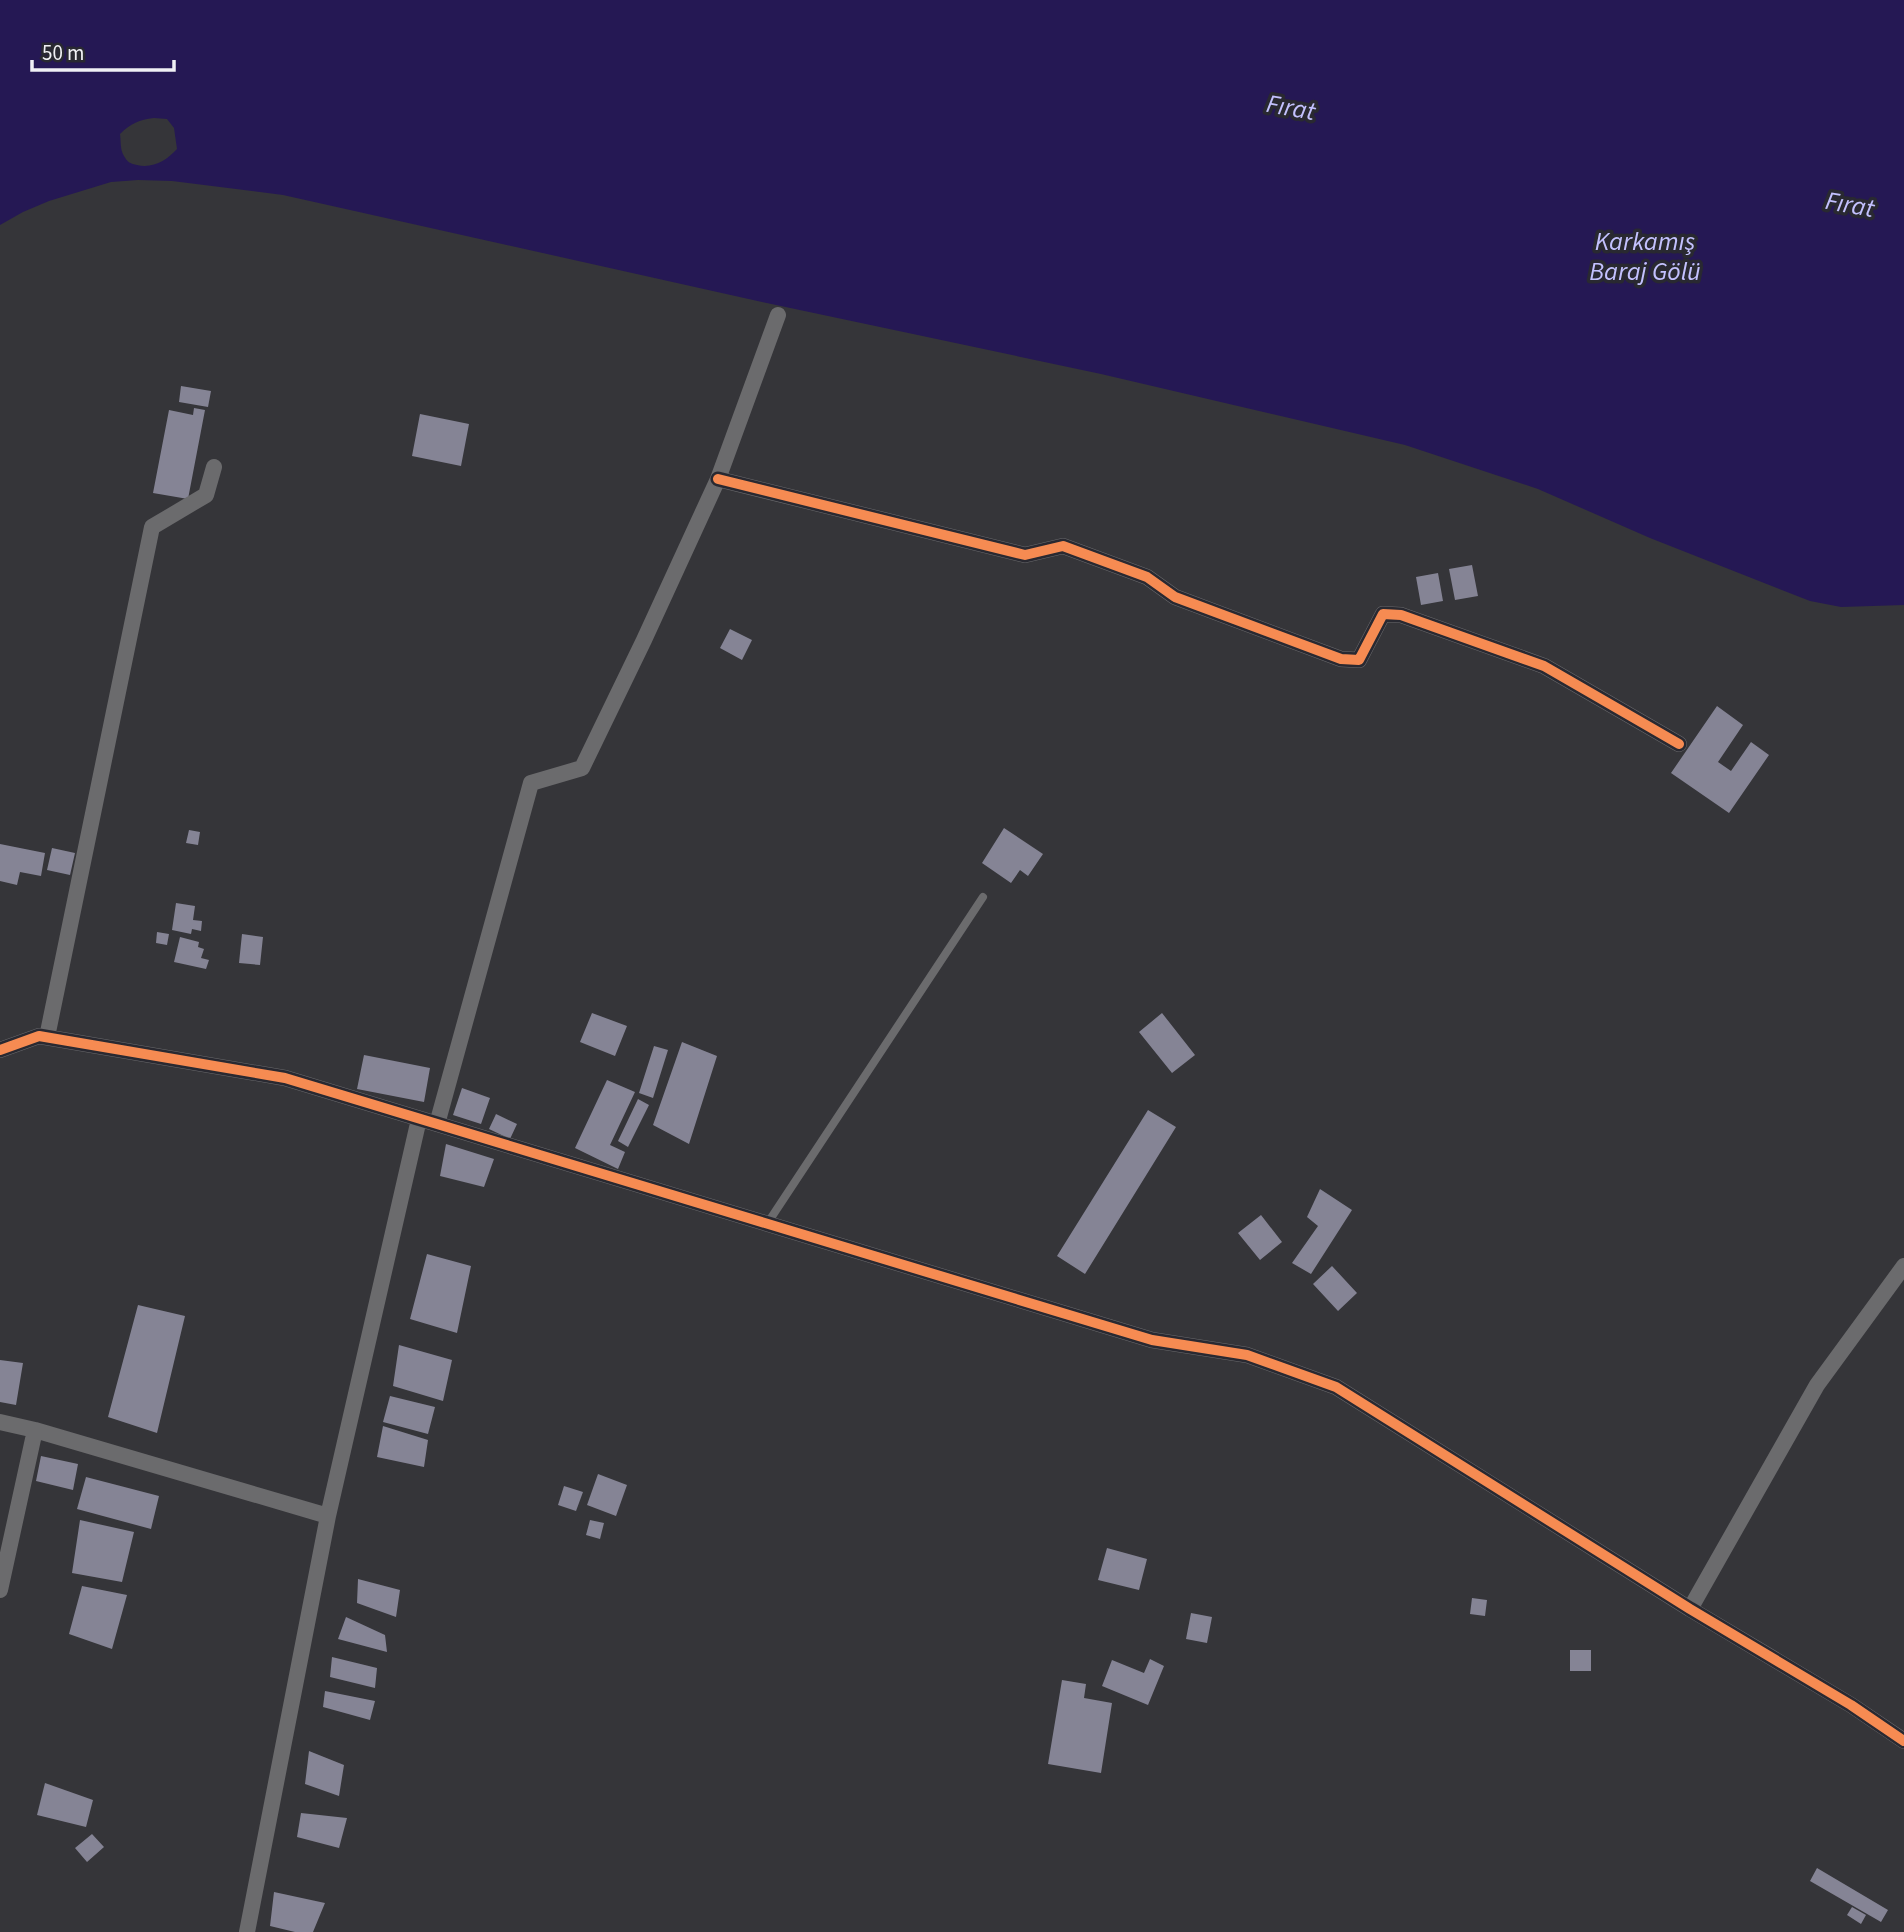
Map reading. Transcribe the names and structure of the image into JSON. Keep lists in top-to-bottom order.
{
  "water": ["Fırat", "Karkamış Baraj Gölü"],
  "scale_bar": "50 m"
}
